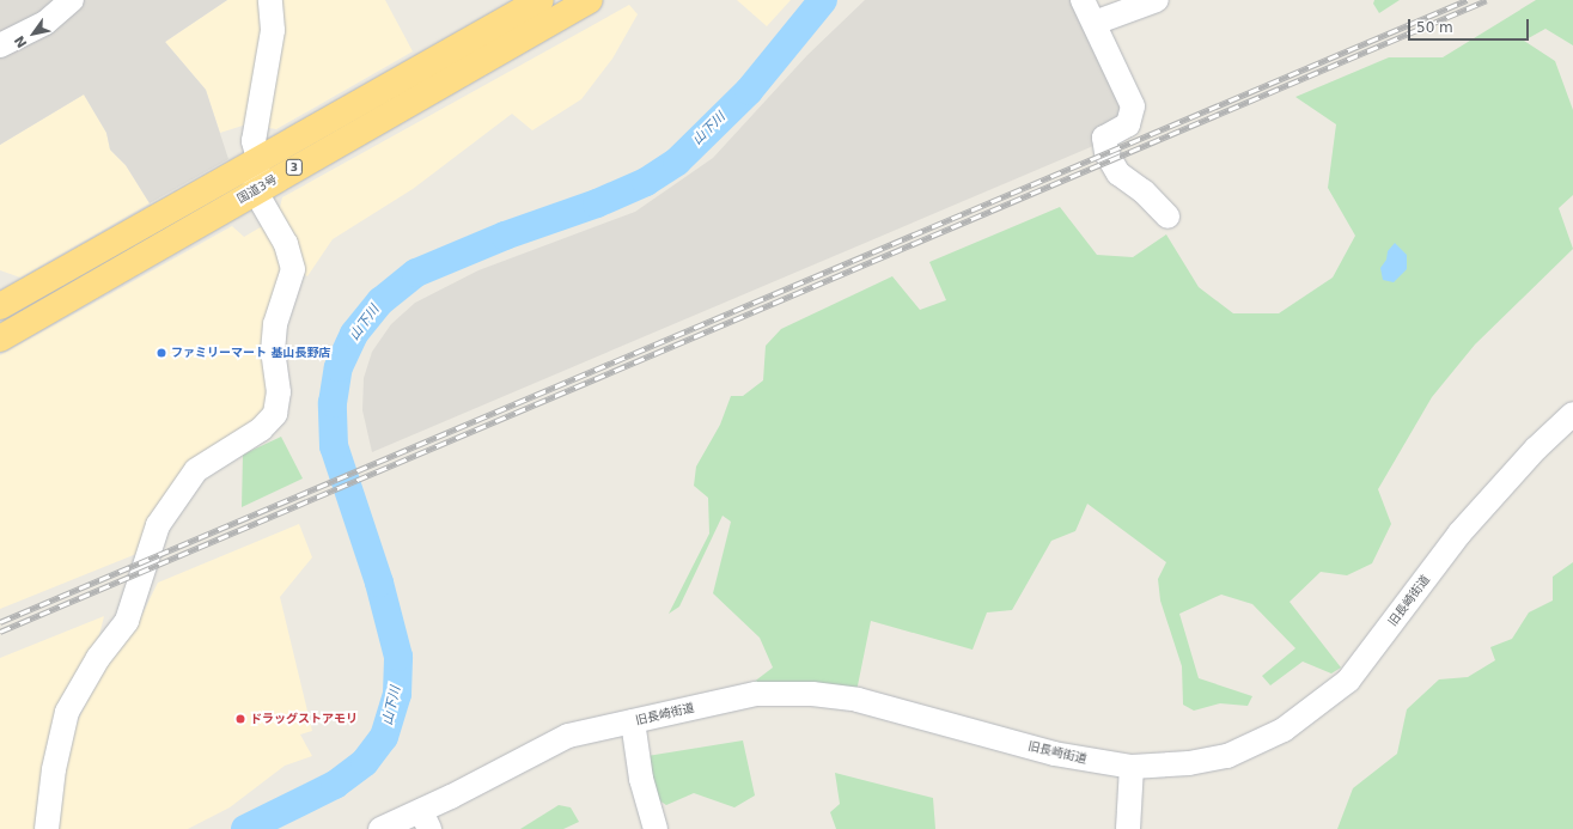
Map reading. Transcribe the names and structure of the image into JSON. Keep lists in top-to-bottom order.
{
  "streets": {
    "highway": ["3", "国道3号"],
    "street": ["旧長崎街道"]
  },
  "water": ["山下川"],
  "places": ["ファミリーマート 基山長野店", "ドラッグストアモリ"],
  "scale_bar": "50 m",
  "north": "bottom left"
}
